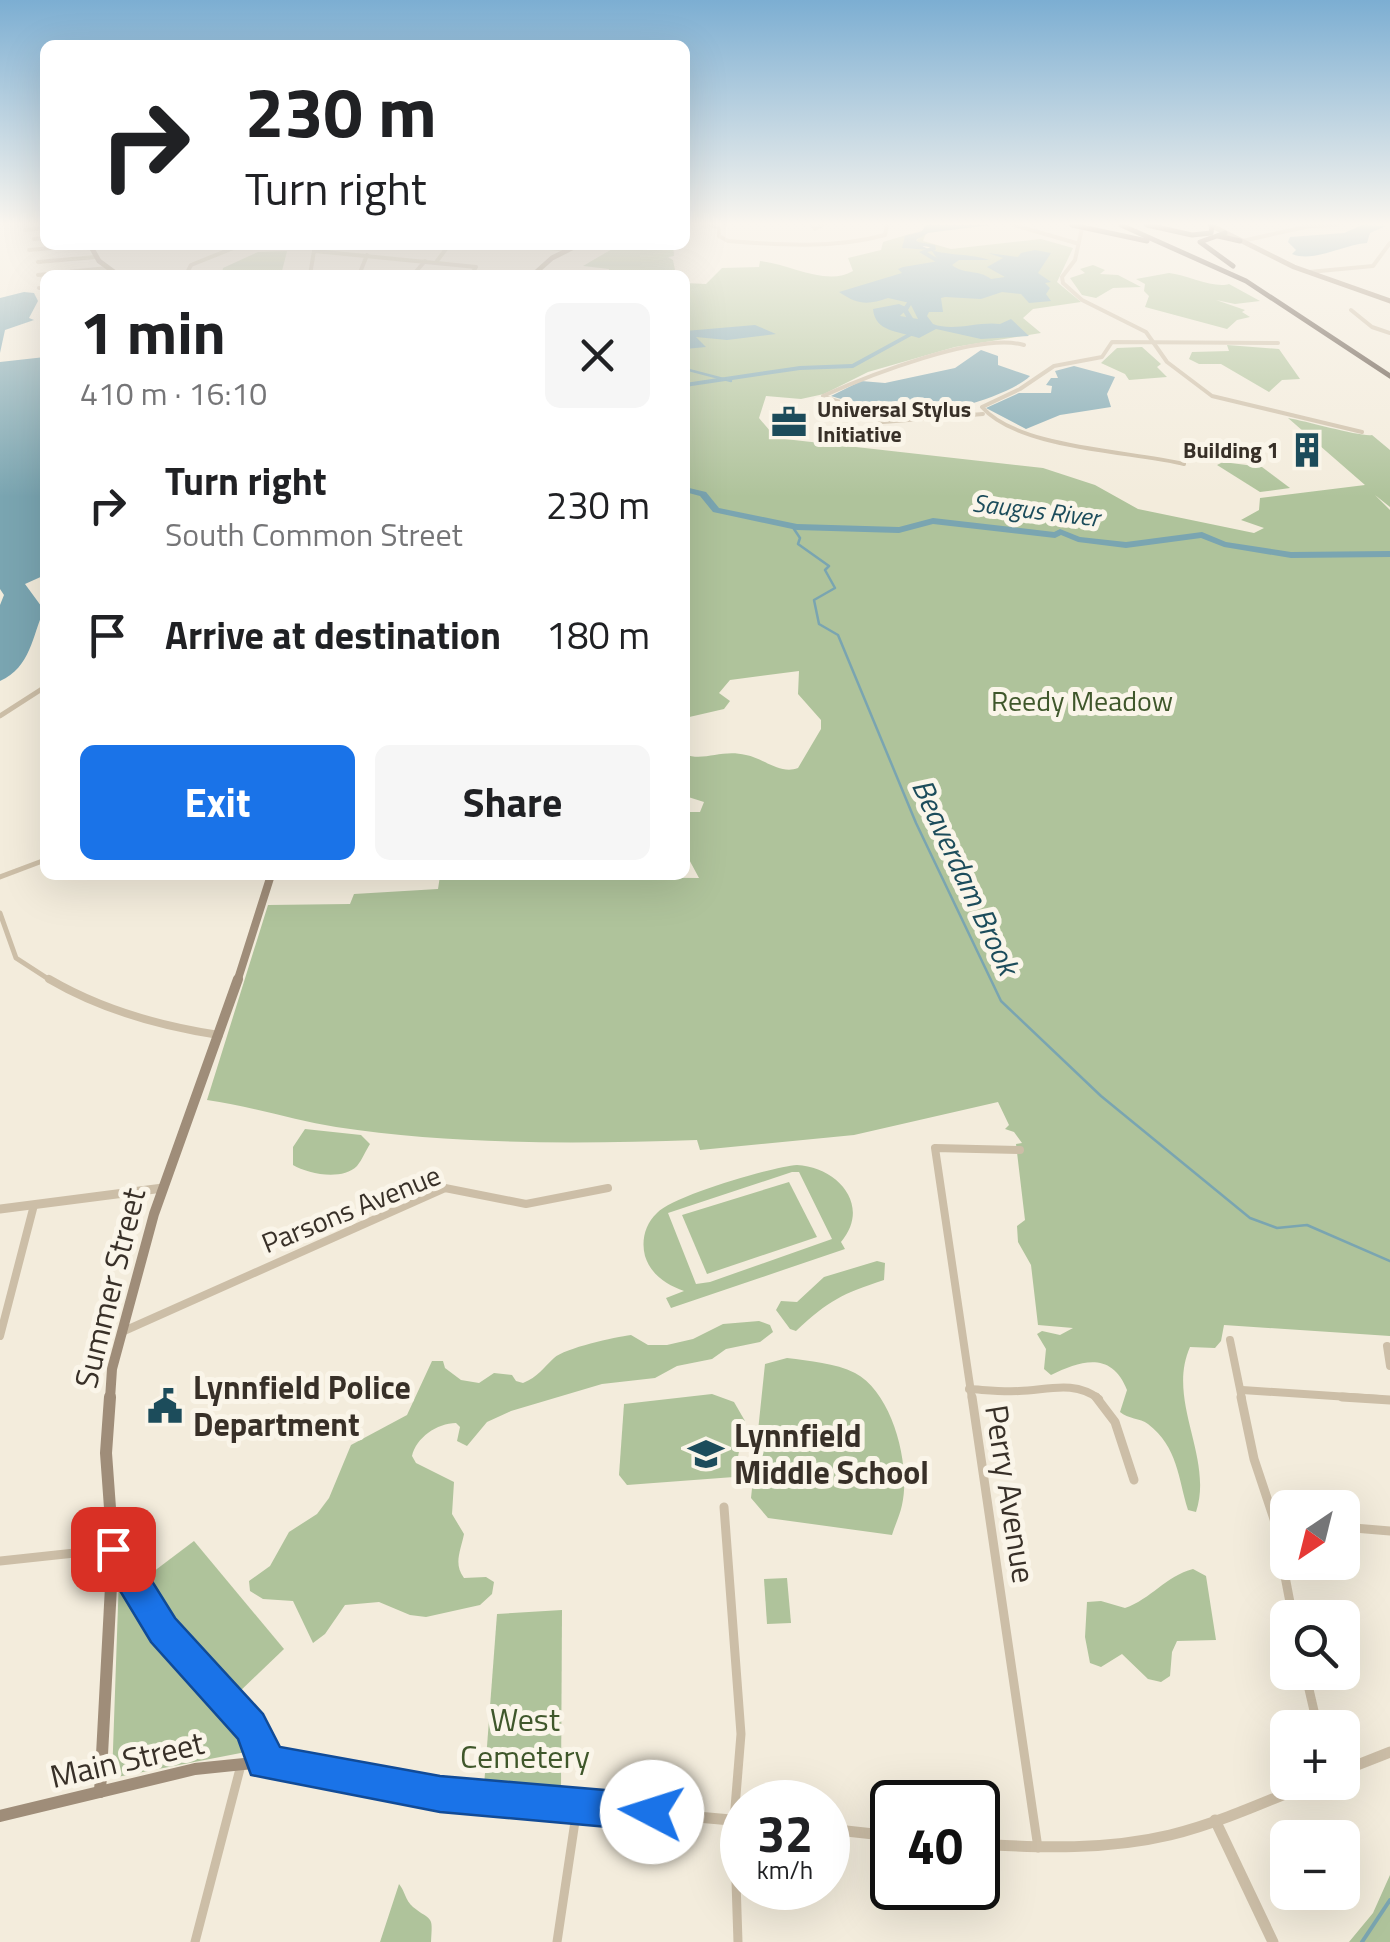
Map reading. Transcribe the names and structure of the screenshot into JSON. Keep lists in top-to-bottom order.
{
  "streets": {
    "main road": ["Summer Street", "Main Street"],
    "street": ["Parsons Avenue", "Perry Avenue"]
  },
  "crossings": [
    ["Parsons Avenue", "Summer Street"],
    ["Summer Street", "Main Street"]
  ],
  "water": ["Saugus River", "Beaverdam Brook"],
  "parks": ["Reedy Meadow", "West Cemetery"],
  "places": {
    "office": ["Universal Stylus Initiative"],
    "building": ["Building 1"],
    "public building": ["Lynnfield Police Department"],
    "school or university": ["Lynnfield Middle School"]
  },
  "north": "bottom left",
  "page": {
    "turn": ["230 m", "Turn right"],
    "heading": ["1 min", "410 m · 16:10"],
    "list": [
      {
        "name": "Turn right",
        "note": "South Common Street",
        "value": "230 m"
      },
      {
        "name": "Arrive at destination",
        "value": "180 m"
      }
    ],
    "buttons": ["Exit", "Share"],
    "map_buttons": ["+", "−"],
    "speed": "32 km/h",
    "limit": "40"
  }
}
